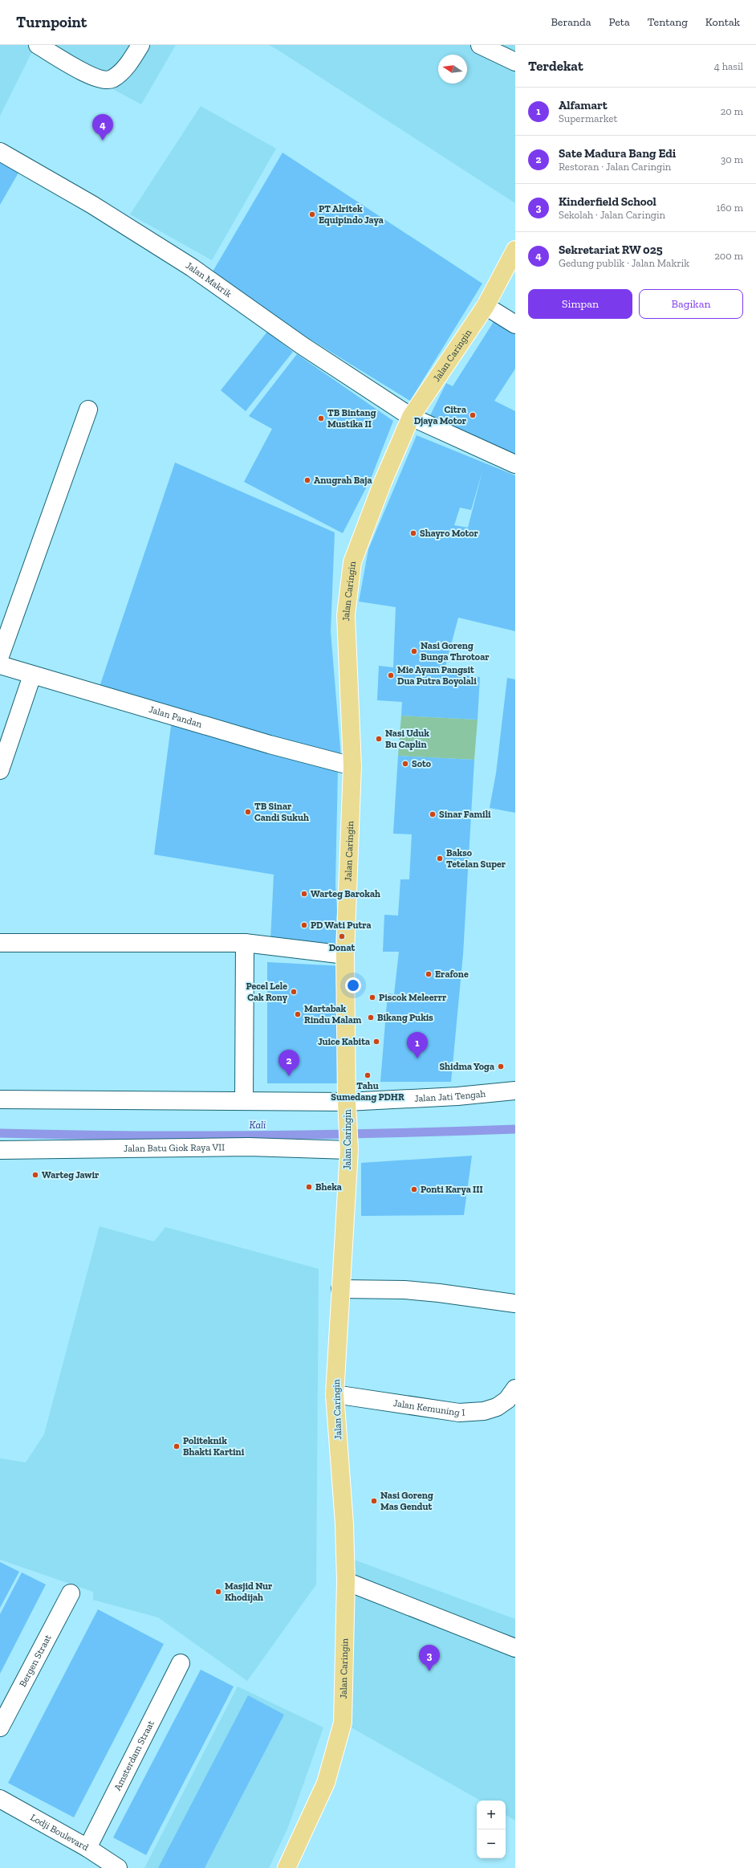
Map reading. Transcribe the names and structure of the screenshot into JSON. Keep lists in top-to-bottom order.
{
  "streets": {
    "main road": ["Jalan Caringin"],
    "street": [
      "Jalan Makrik",
      "Jalan Pandan",
      "Jalan Jati Tengah",
      "Jalan Batu Giok Raya VII",
      "Jalan Kemuning I",
      "Bergen Straat",
      "Amsterdam Straat",
      "Lodji Boulevard"
    ]
  },
  "crossings": [
    ["Jalan Makrik", "Jalan Caringin"],
    ["Jalan Caringin", "Jalan Pandan"],
    ["Jalan Caringin", "Jalan Jati Tengah"],
    ["Jalan Caringin", "Jalan Batu Giok Raya VII"],
    ["Jalan Caringin", "Jalan Kemuning I"],
    ["Amsterdam Straat", "Lodji Boulevard"]
  ],
  "water": ["Kali"],
  "places": [
    "PT Alritek Equipindo Jaya",
    "Citra Djaya Motor",
    "TB Bintang Mustika II",
    "Anugrah Baja",
    "Shayro Motor",
    "Nasi Goreng Bunga Throtoar",
    "Mie Ayam Pangsit Dua Putra Boyolali",
    "Nasi Uduk Bu Caplin",
    "Soto",
    "TB Sinar Candi Sukuh",
    "Sinar Famili",
    "Bakso Tetelan Super",
    "Warteg Barokah",
    "PD Wati Putra",
    "Donat",
    "Erafone",
    "Pecel Lele Cak Rony",
    "Piscok Meleerrr",
    "Martabak Rindu Malam",
    "Bikang Pukis",
    "Juice Kabita",
    "Shidma Yoga",
    "Tahu Sumedang PDHR",
    "Warteg Jawir",
    "Bheka",
    "Ponti Karya III",
    "Politeknik Bhakti Kartini",
    "Nasi Goreng Mas Gendut",
    "Masjid Nur Khodijah"
  ],
  "north": "left",
  "page": {
    "header": "Turnpoint",
    "nav": [
      "Beranda",
      "Peta",
      "Tentang",
      "Kontak"
    ],
    "heading": ["Terdekat", "4 hasil"],
    "list": [
      {
        "mark": "1",
        "name": "Alfamart",
        "note": "Supermarket",
        "value": "20 m"
      },
      {
        "mark": "2",
        "name": "Sate Madura Bang Edi",
        "note": "Restoran · Jalan Caringin",
        "value": "30 m"
      },
      {
        "mark": "3",
        "name": "Kinderfield School",
        "note": "Sekolah · Jalan Caringin",
        "value": "160 m"
      },
      {
        "mark": "4",
        "name": "Sekretariat RW 025",
        "note": "Gedung publik · Jalan Makrik",
        "value": "200 m"
      }
    ],
    "pins": [
      "4",
      "1",
      "2",
      "3"
    ],
    "buttons": ["Simpan", "Bagikan"],
    "map_buttons": ["+", "−"]
  }
}
